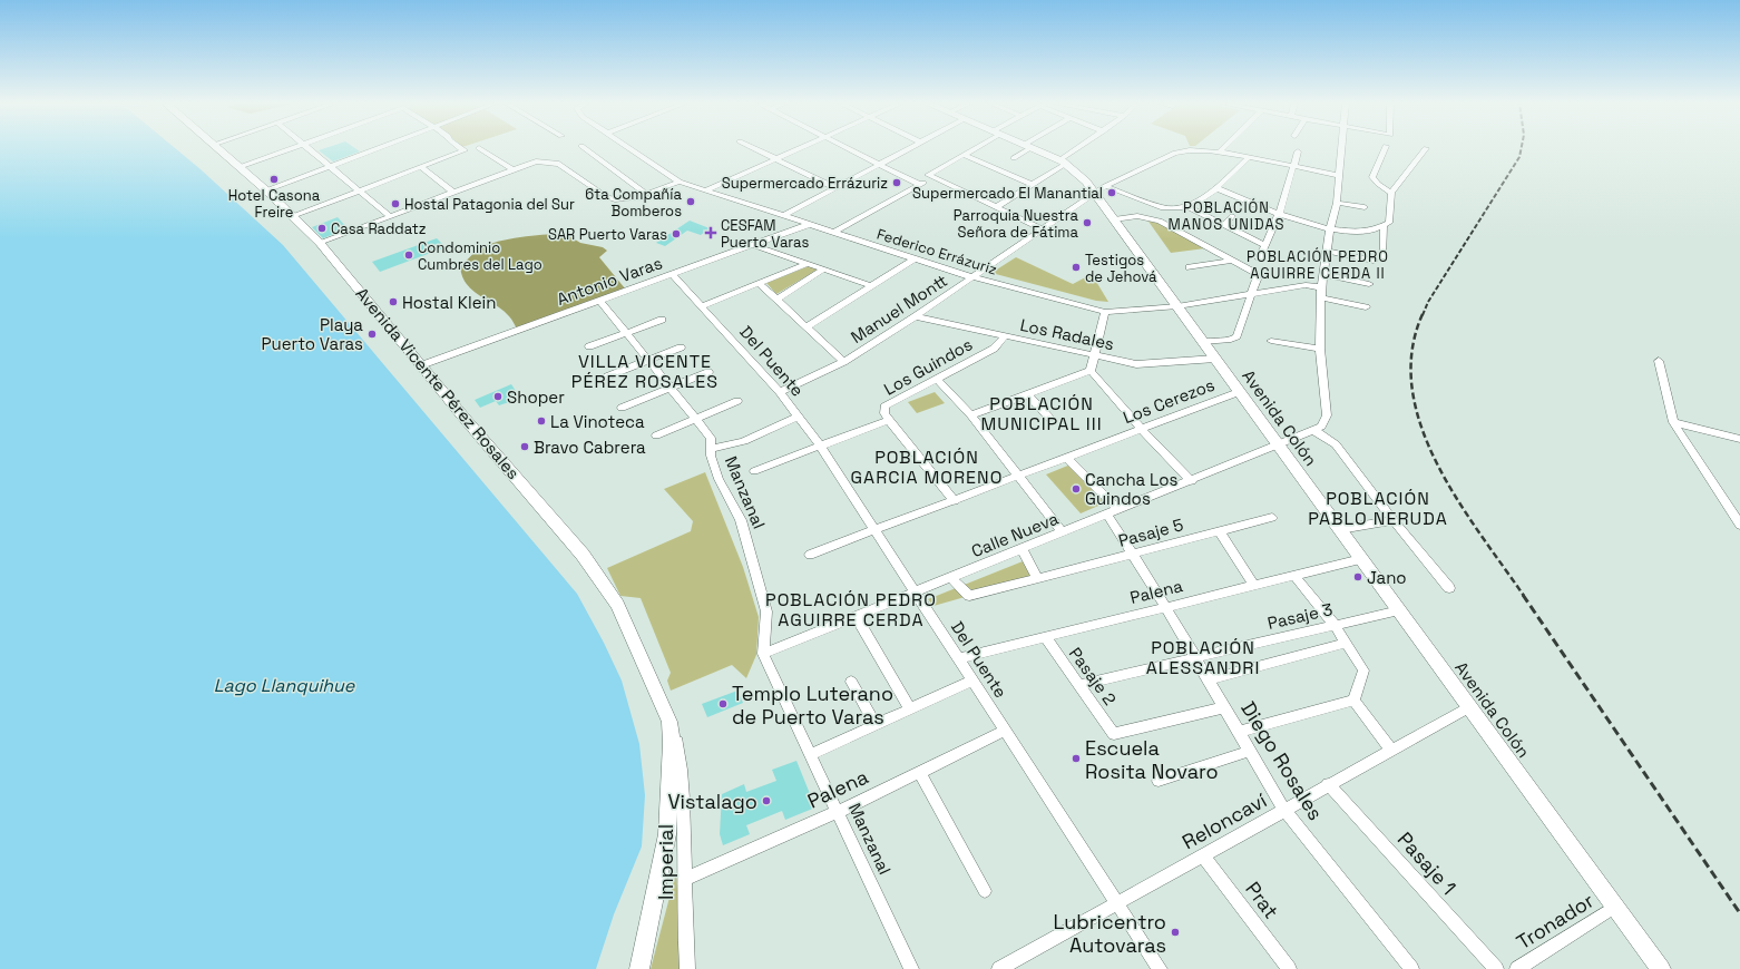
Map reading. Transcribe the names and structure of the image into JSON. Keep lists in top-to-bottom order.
{
  "streets": {
    "main road": ["Avenida Vicente Pérez Rosales", "Avenida Colón"],
    "street": [
      "Federico Errázuriz",
      "Antonio Varas",
      "Manuel Montt",
      "Los Radales",
      "Del Puente",
      "Los Guindos",
      "Los Cerezos",
      "Manzanal",
      "Pasaje 5",
      "Calle Nueva",
      "Palena",
      "Pasaje 3",
      "Pasaje 2",
      "Diego Rosales",
      "Reloncaví",
      "Imperial",
      "Pasaje 1",
      "Prat",
      "Tronador"
    ]
  },
  "crossings": [
    ["Federico Errázuriz", "Antonio Varas"],
    ["Federico Errázuriz", "Manuel Montt"],
    ["Federico Errázuriz", "Avenida Colón"],
    ["Antonio Varas", "Del Puente"],
    ["Antonio Varas", "Avenida Vicente Pérez Rosales"],
    ["Antonio Varas", "Manzanal"],
    ["Manuel Montt", "Los Radales"],
    ["Manuel Montt", "Del Puente"],
    ["Manuel Montt", "Avenida Colón"],
    ["Los Radales", "Los Guindos"],
    ["Los Radales", "Avenida Colón"],
    ["Del Puente", "Los Guindos"],
    ["Del Puente", "Los Cerezos"],
    ["Del Puente", "Calle Nueva"],
    ["Del Puente", "Palena"],
    ["Del Puente", "Reloncaví"],
    ["Avenida Vicente Pérez Rosales", "Imperial"],
    ["Los Cerezos", "Avenida Colón"],
    ["Avenida Colón", "Calle Nueva"],
    ["Avenida Colón", "Palena"],
    ["Avenida Colón", "Pasaje 3"],
    ["Avenida Colón", "Reloncaví"],
    ["Avenida Colón", "Tronador"],
    ["Manzanal", "Calle Nueva"],
    ["Manzanal", "Palena"],
    ["Pasaje 5", "Calle Nueva"],
    ["Pasaje 5", "Diego Rosales"],
    ["Calle Nueva", "Diego Rosales"],
    ["Palena", "Pasaje 2"],
    ["Palena", "Diego Rosales"],
    ["Palena", "Imperial"],
    ["Pasaje 3", "Pasaje 2"],
    ["Pasaje 3", "Diego Rosales"],
    ["Pasaje 2", "Diego Rosales"],
    ["Diego Rosales", "Reloncaví"],
    ["Reloncaví", "Pasaje 1"],
    ["Reloncaví", "Prat"]
  ],
  "districts": [
    "POBLACIÓN MANOS UNIDAS",
    "POBLACIÓN PEDRO AGUIRRE CERDA II",
    "VILLA VICENTE PÉREZ ROSALES",
    "POBLACIÓN MUNICIPAL III",
    "POBLACIÓN GARCIA MORENO",
    "POBLACIÓN PABLO NERUDA",
    "POBLACIÓN PEDRO AGUIRRE CERDA",
    "POBLACIÓN ALESSANDRI"
  ],
  "water": ["Lago Llanquihue"],
  "places": {
    "other": [
      "Hotel Casona Freire",
      "Supermercado Errázuriz",
      "Supermercado El Manantial",
      "6ta Compañía Bomberos",
      "Hostal Patagonia del Sur",
      "Parroquia Nuestra Señora de Fátima",
      "Casa Raddatz",
      "SAR Puerto Varas",
      "Condominio Cumbres del Lago",
      "Testigos de Jehová",
      "Hostal Klein",
      "Playa Puerto Varas",
      "Shoper",
      "La Vinoteca",
      "Bravo Cabrera",
      "Cancha Los Guindos",
      "Jano",
      "Templo Luterano de Puerto Varas",
      "Escuela Rosita Novaro",
      "Vistalago",
      "Lubricentro Autovaras"
    ],
    "health": ["CESFAM Puerto Varas"]
  }
}
